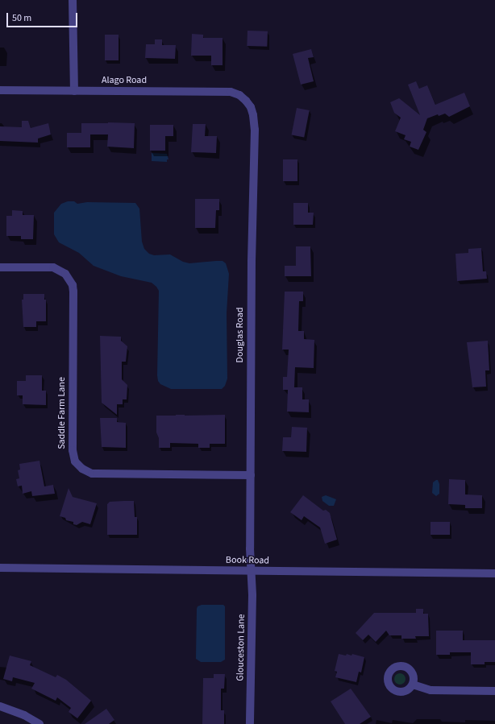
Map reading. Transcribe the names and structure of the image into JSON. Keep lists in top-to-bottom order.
{
  "streets": {
    "street": [
      "Alago Road",
      "Douglas Road",
      "Saddle Farm Lane",
      "Book Road",
      "Glouceston Lane"
    ]
  },
  "crossings": [
    ["Alago Road", "Douglas Road"],
    ["Douglas Road", "Saddle Farm Lane"],
    ["Douglas Road", "Book Road"],
    ["Douglas Road", "Glouceston Lane"],
    ["Book Road", "Glouceston Lane"]
  ],
  "scale_bar": "50 m"
}
